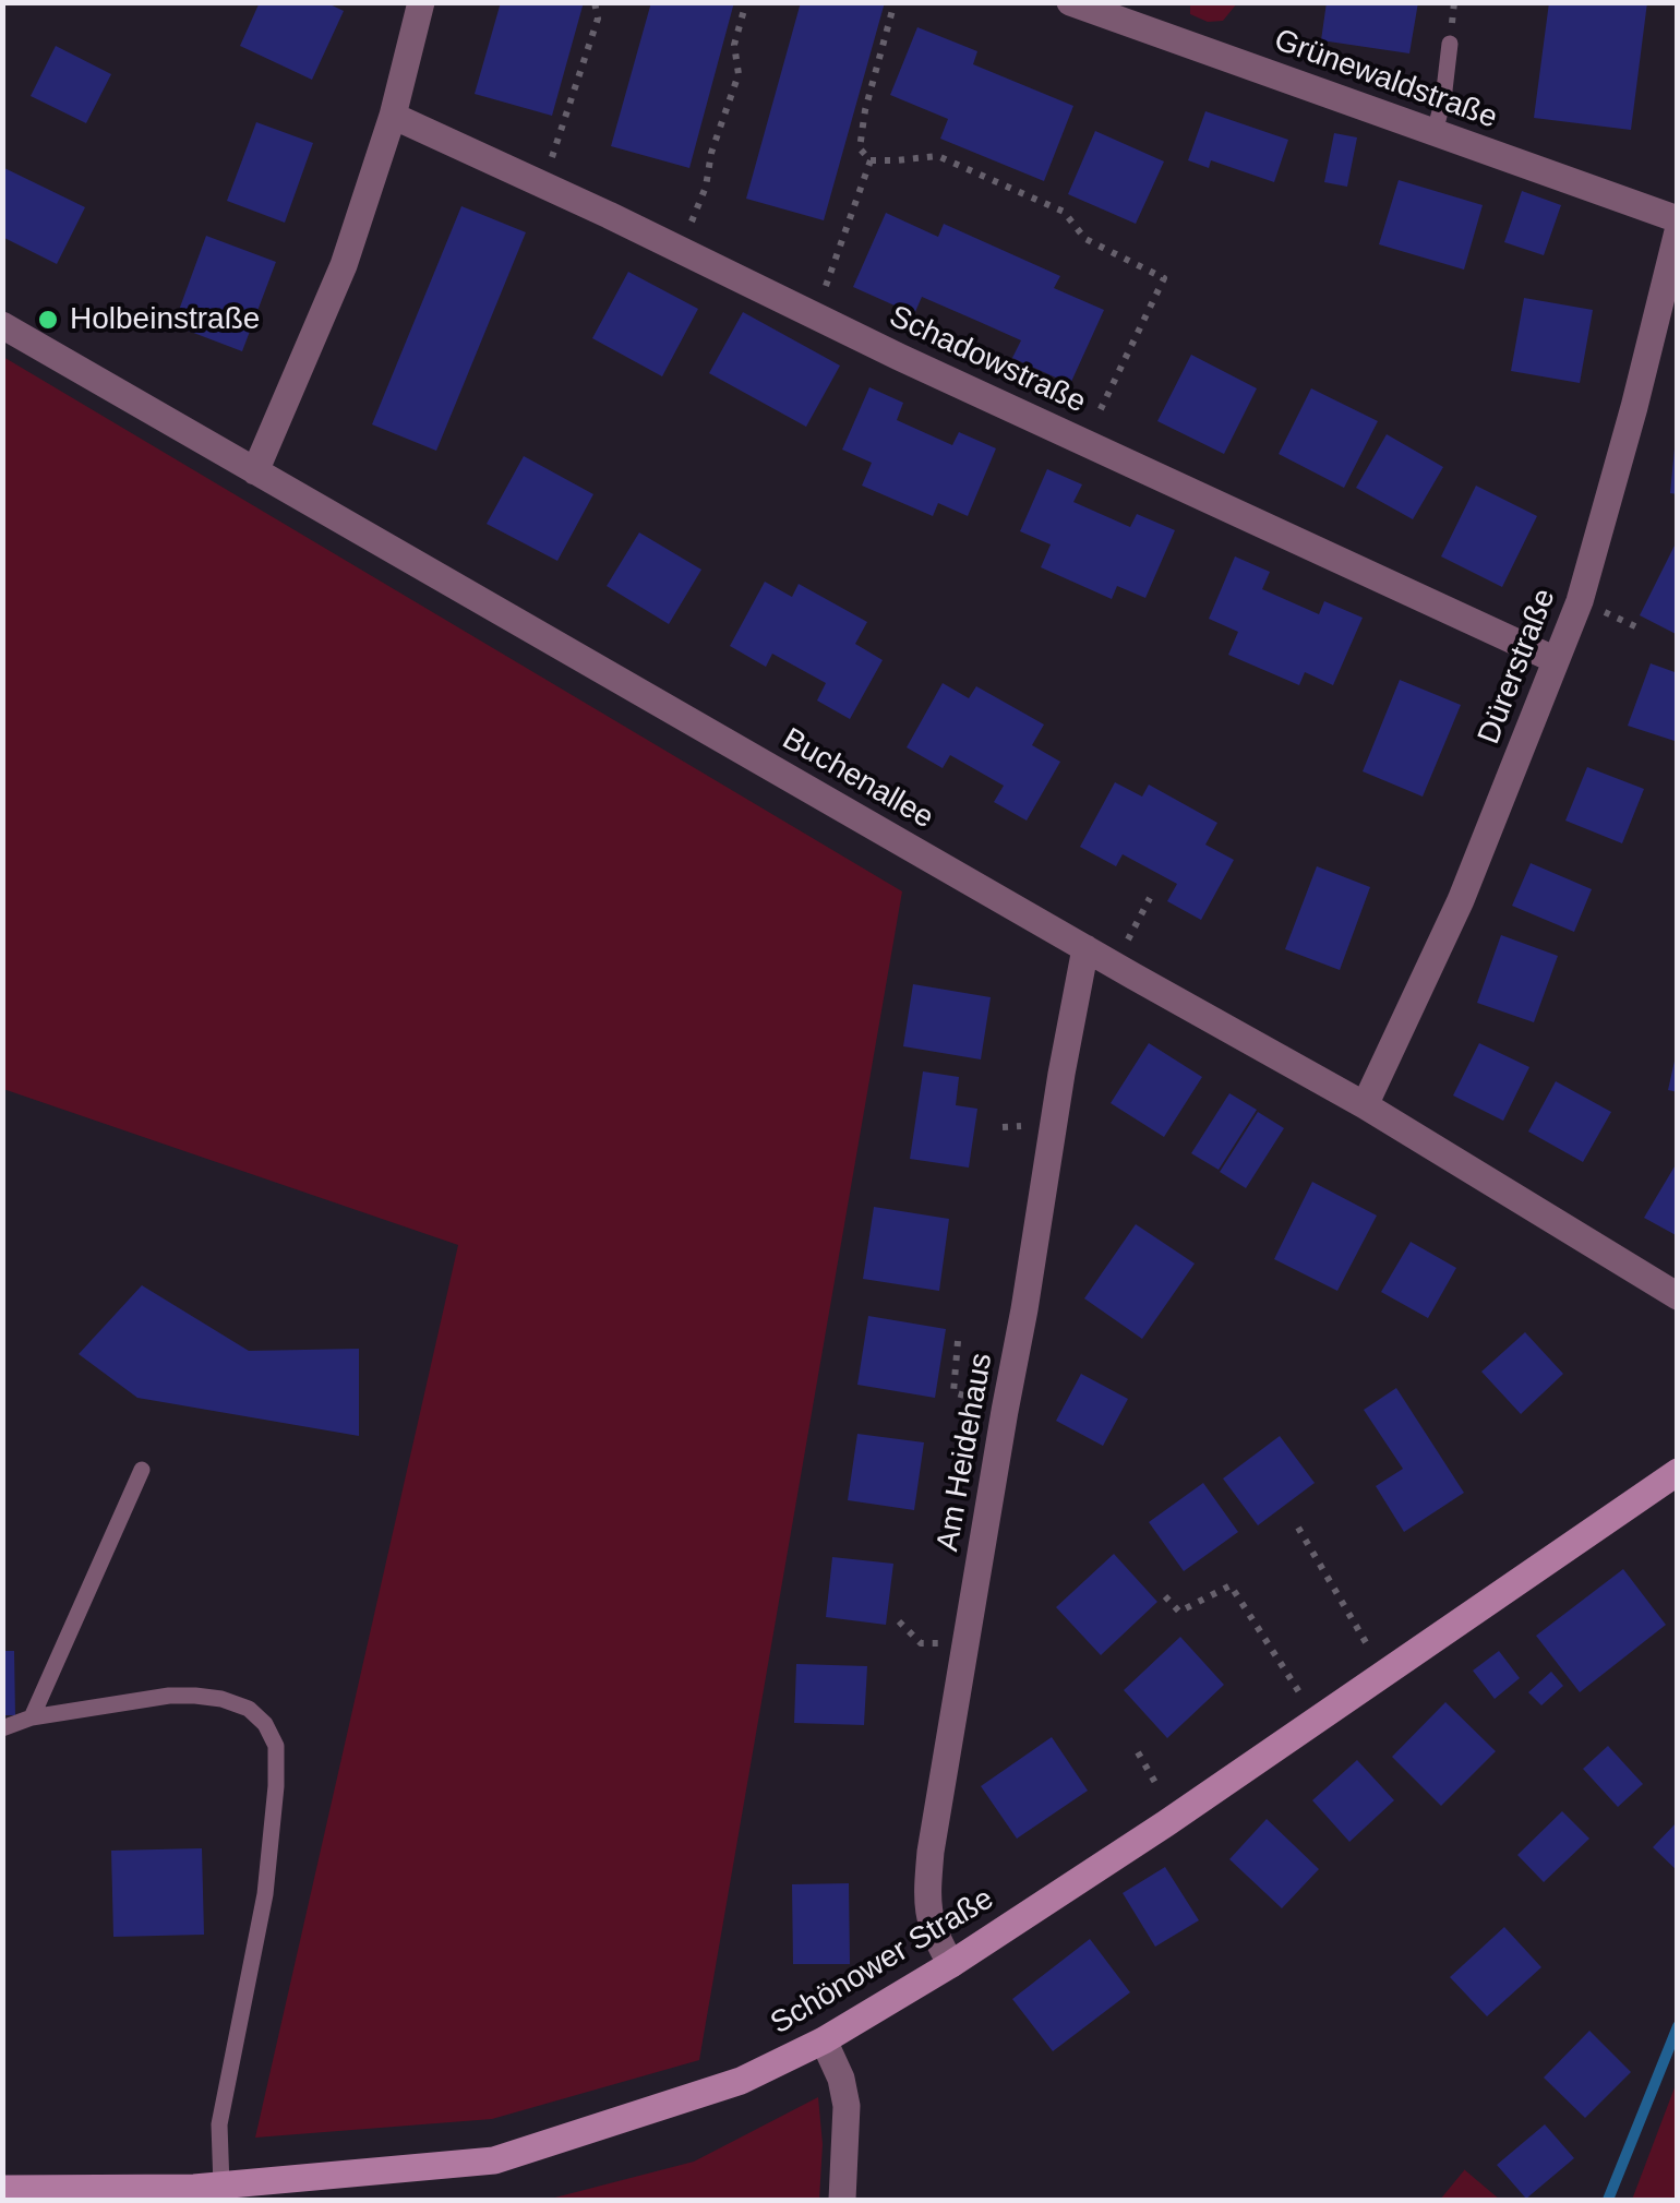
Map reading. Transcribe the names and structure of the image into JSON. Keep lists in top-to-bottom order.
{
  "streets": {
    "street": [
      "Grünewaldstraße",
      "Schadowstraße",
      "Dürerstraße",
      "Buchenallee",
      "Am Heidehaus",
      "Schönower Straße"
    ]
  },
  "crossings": [
    ["Schadowstraße", "Dürerstraße"],
    ["Dürerstraße", "Buchenallee"],
    ["Buchenallee", "Am Heidehaus"],
    ["Am Heidehaus", "Schönower Straße"]
  ],
  "places": ["Holbeinstraße"]
}
